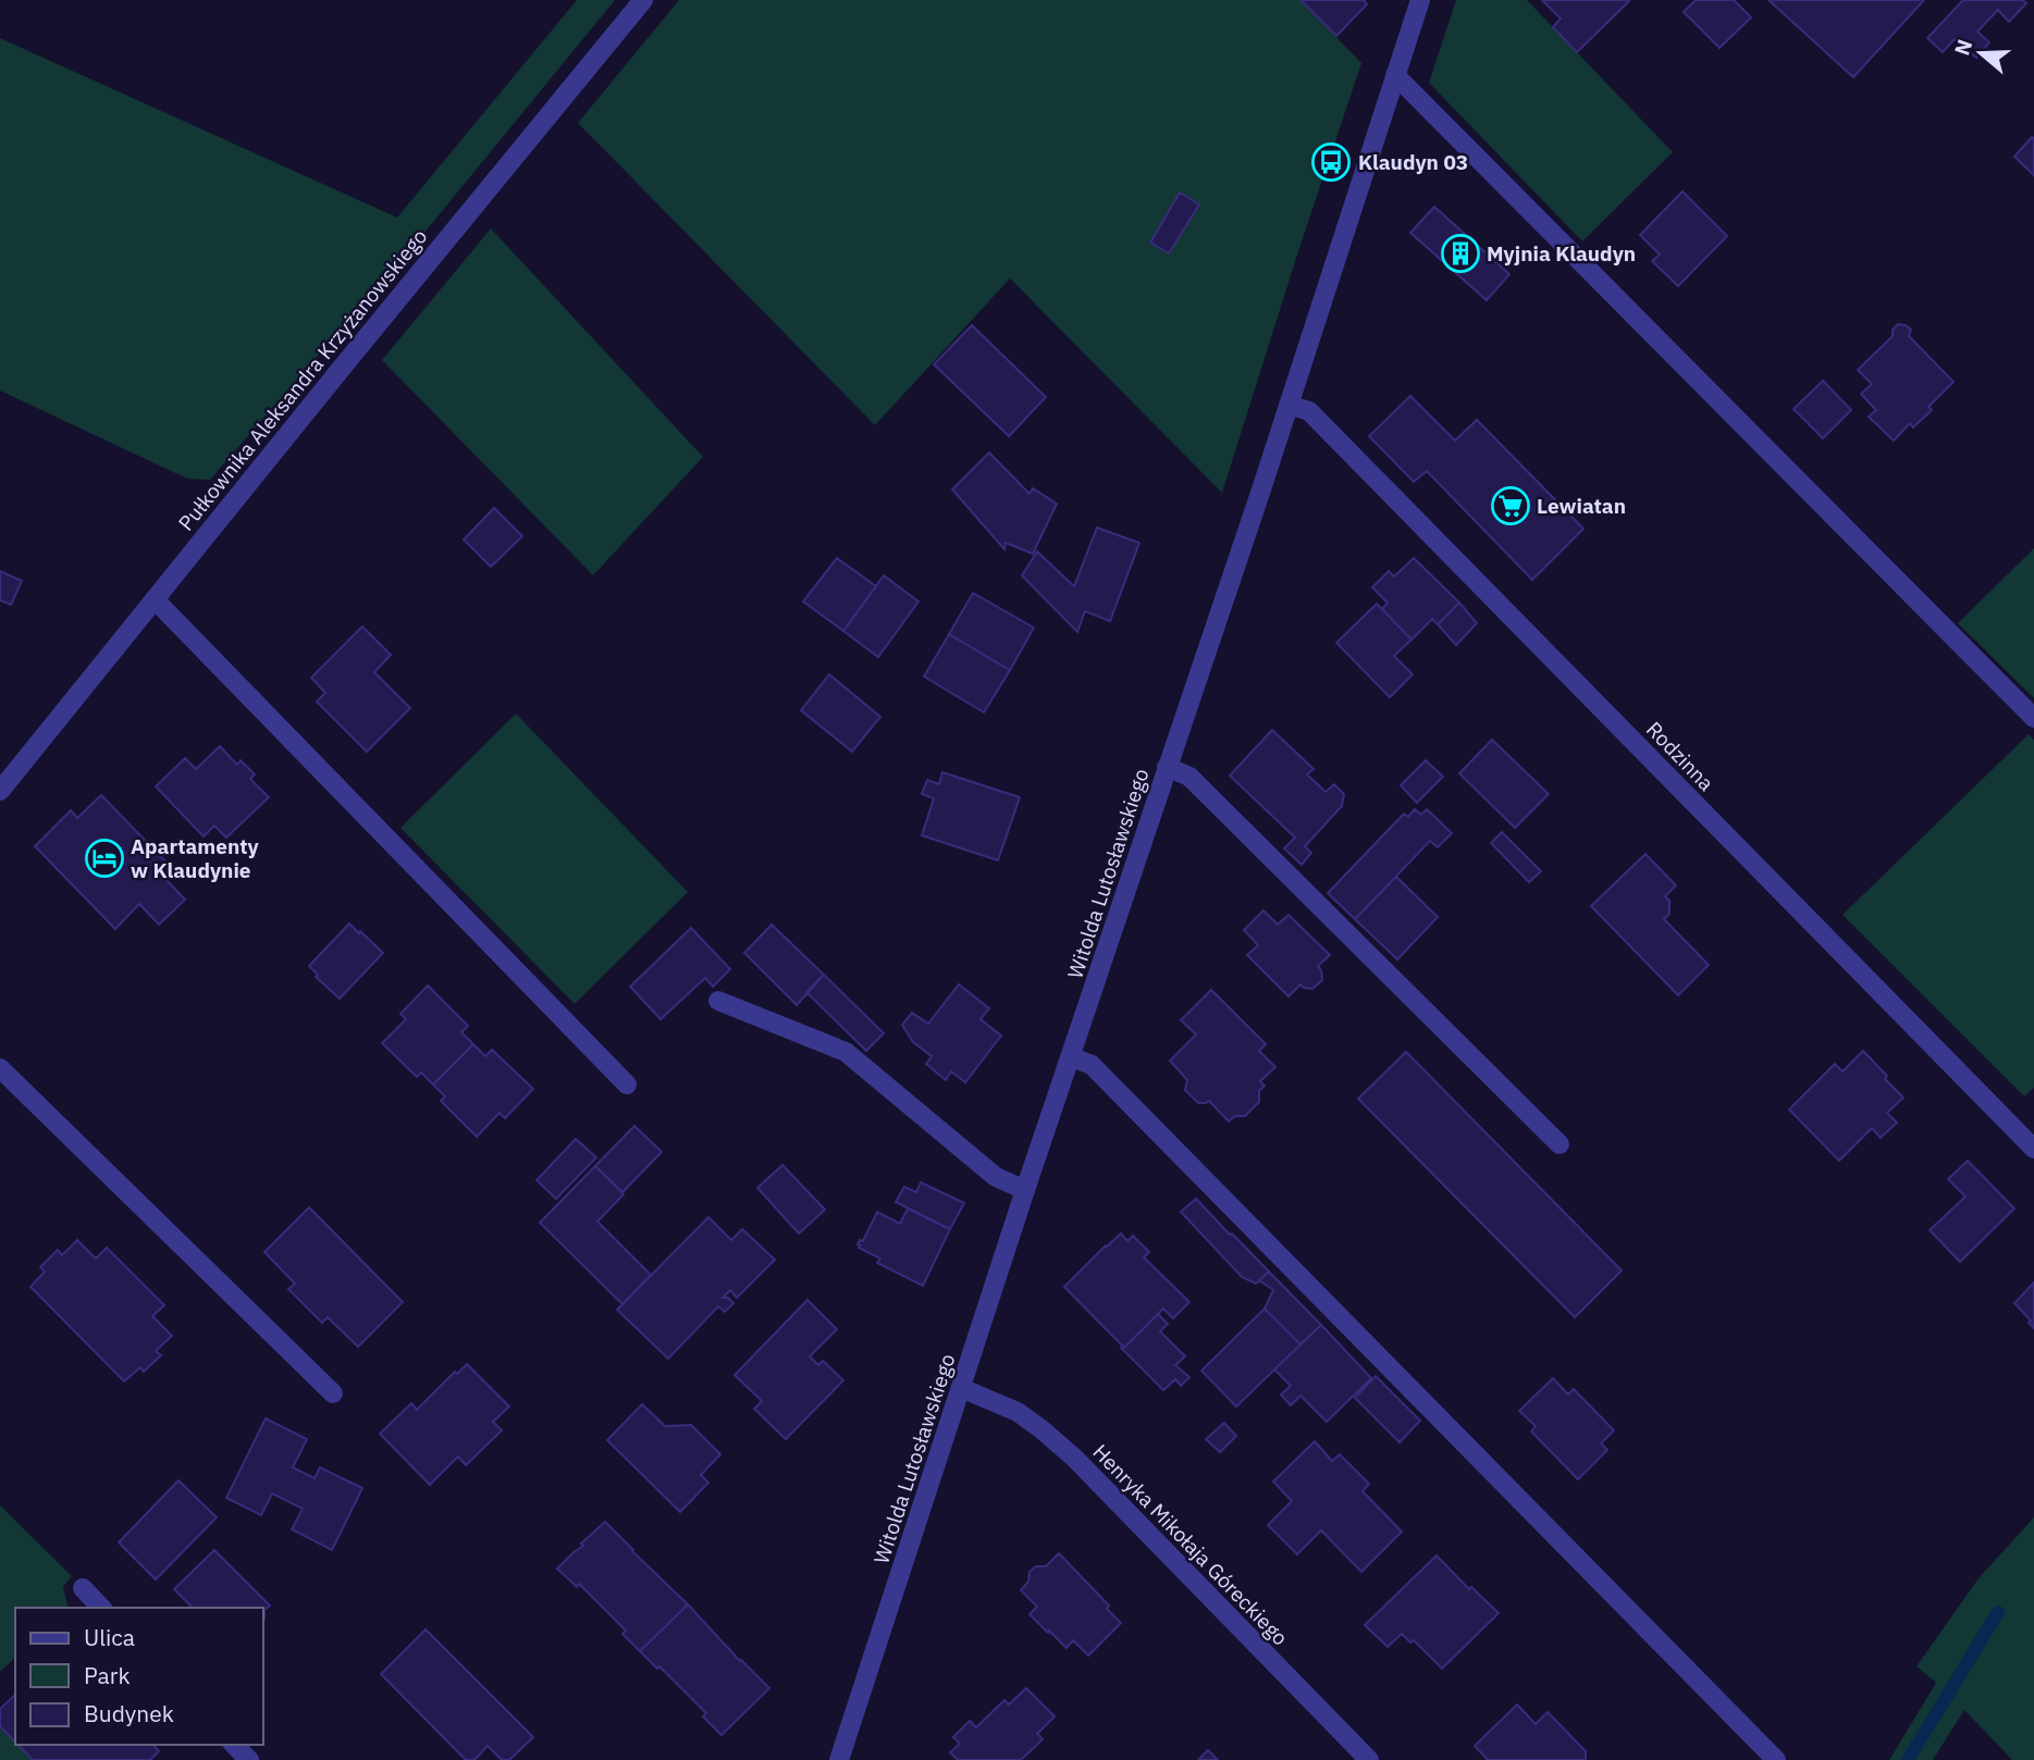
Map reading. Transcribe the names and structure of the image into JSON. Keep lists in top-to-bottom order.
{
  "streets": {
    "street": [
      "Pułkownika Aleksandra Krzyżanowskiego",
      "Rodzinna",
      "Witolda Lutosławskiego",
      "Henryka Mikołaja Góreckiego"
    ]
  },
  "crossings": [
    ["Rodzinna", "Witolda Lutosławskiego"],
    ["Witolda Lutosławskiego", "Henryka Mikołaja Góreckiego"]
  ],
  "places": {
    "bus stop": ["Klaudyn 03"],
    "building": ["Myjnia Klaudyn"],
    "supermarket": ["Lewiatan"],
    "hotel": ["Apartamenty w Klaudynie"]
  },
  "legend": ["Ulica", "Park", "Budynek"],
  "north": "left"
}
